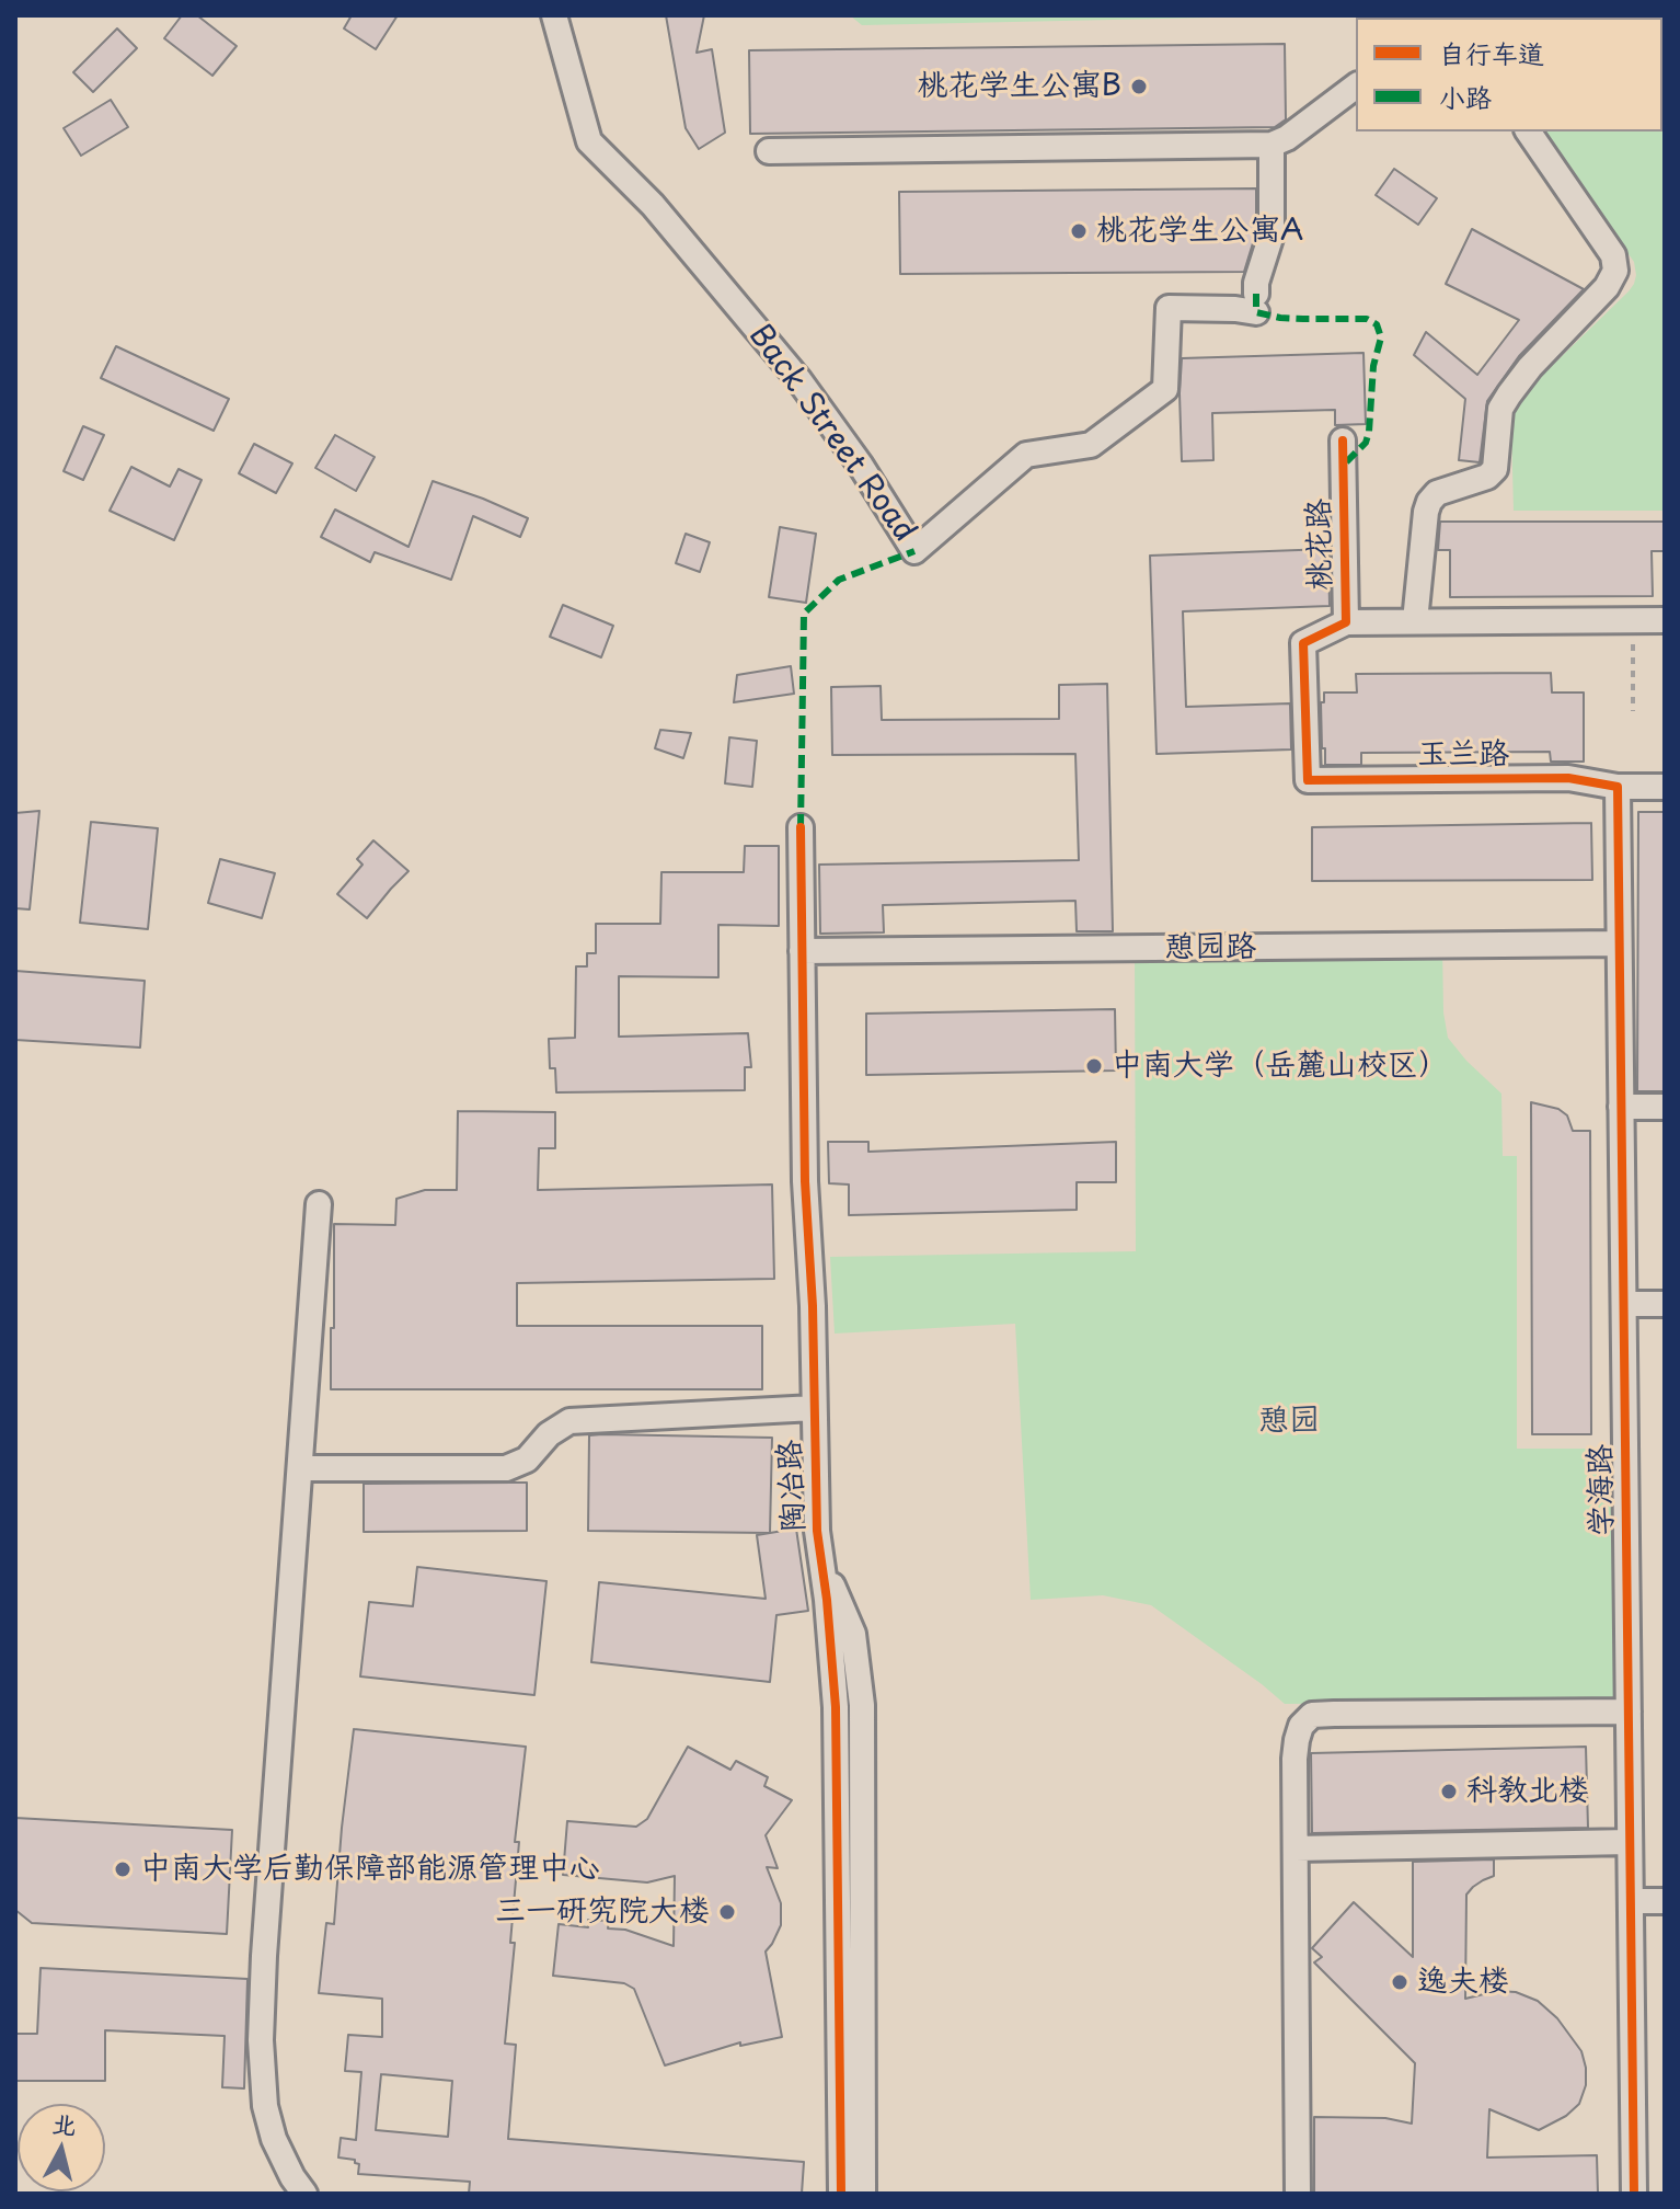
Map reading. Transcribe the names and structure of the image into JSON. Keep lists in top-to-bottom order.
{
  "streets": {
    "street": [
      "Back Street Road",
      "桃花路",
      "玉兰路",
      "憩园路",
      "陶冶路",
      "学海路"
    ]
  },
  "crossings": [
    ["桃花路", "玉兰路"],
    ["玉兰路", "学海路"],
    ["憩园路", "陶冶路"],
    ["憩园路", "学海路"]
  ],
  "parks": ["憩园"],
  "places": [
    "桃花学生公寓B",
    "桃花学生公寓A",
    "中南大学（岳麓山校区）",
    "科教北楼",
    "中南大学后勤保障部能源管理中心",
    "三一研究院大楼",
    "逸夫楼"
  ],
  "legend": ["自行车道", "小路"],
  "north": "top"
}
